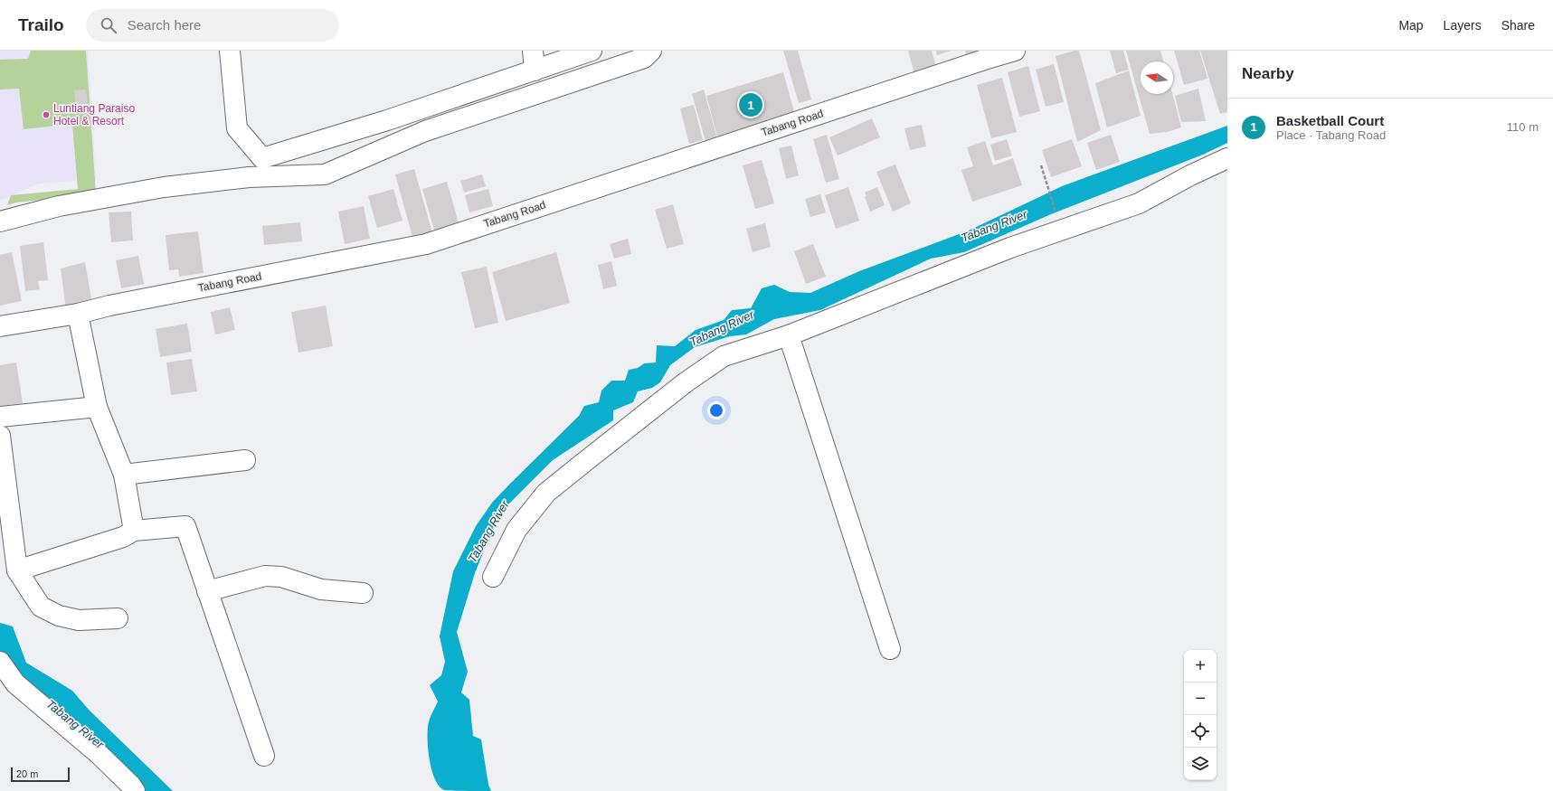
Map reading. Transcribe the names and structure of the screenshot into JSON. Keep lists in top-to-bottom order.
{
  "streets": {
    "street": ["Tabang Road"]
  },
  "water": ["Tabang River"],
  "places": ["Luntiang Paraiso Hotel & Resort"],
  "scale_bar": "20 m",
  "north": "left",
  "page": {
    "header": "Trailo",
    "search": "Search here",
    "nav": ["Map", "Layers", "Share"],
    "heading": "Nearby",
    "pins": "1",
    "list": [
      {
        "mark": "1",
        "name": "Basketball Court",
        "note": "Place · Tabang Road",
        "value": "110 m"
      }
    ],
    "map_buttons": ["+", "−"],
    "scale": "20 m"
  }
}
